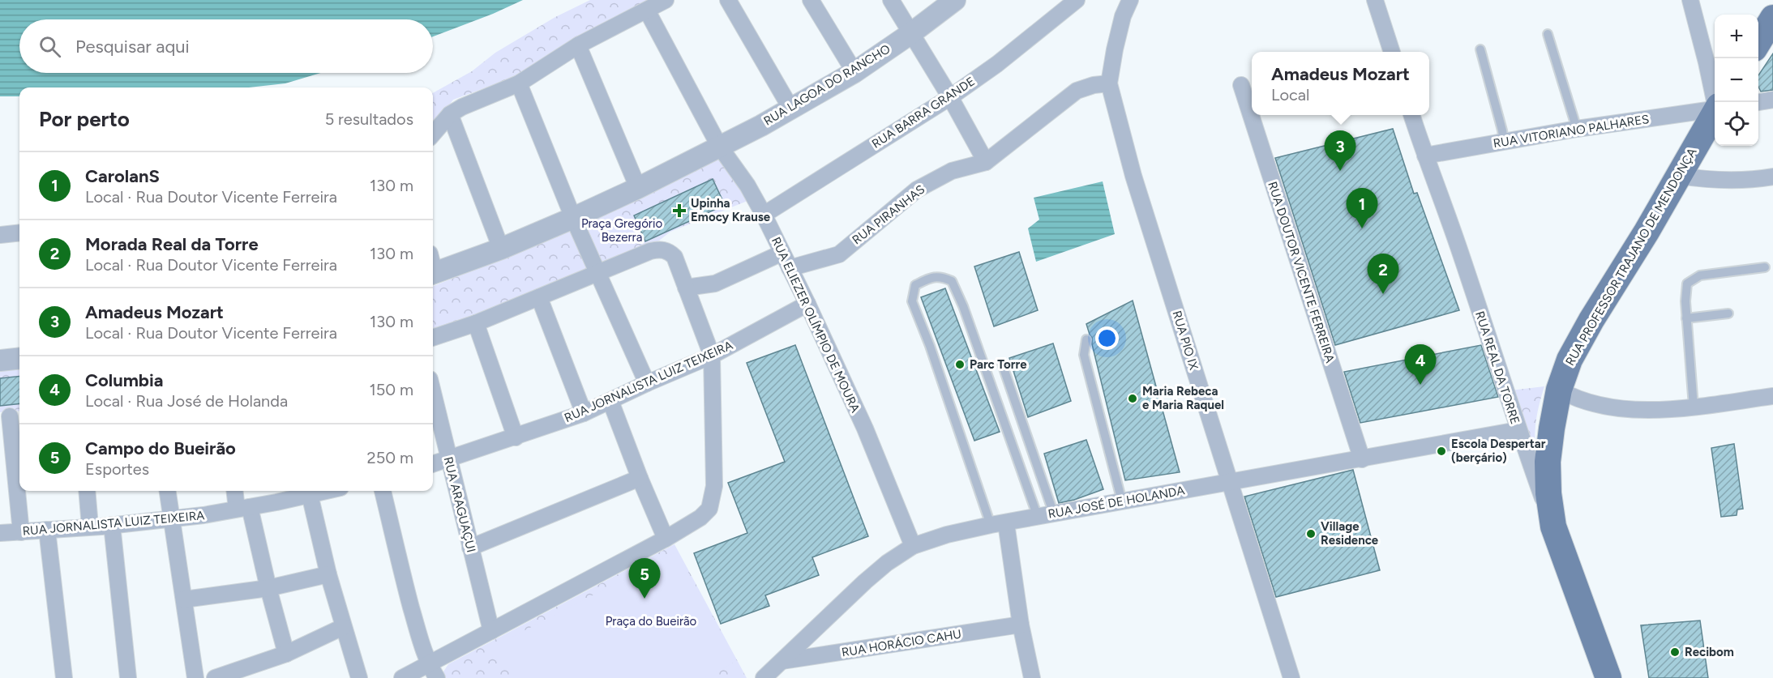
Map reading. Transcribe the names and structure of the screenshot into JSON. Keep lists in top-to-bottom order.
{
  "streets": {
    "main road": ["RUA PROFESSOR TRAJANO DE MENDONÇA", "RUA REAL DA TORRE"],
    "street": [
      "RUA LAGOA DO RANCHO",
      "RUA BARRA GRANDE",
      "RUA VITORIANO PALHARES",
      "RUA PIRANHAS",
      "RUA DOUTOR VICENTE FERREIRA",
      "RUA ELIEZER OLÍMPIO DE MOURA",
      "RUA PIO IX",
      "RUA JORNALISTA LUIZ TEIXEIRA",
      "RUA JOSÉ DE HOLANDA",
      "RUA ARAGUAÇUI",
      "RUA HORÁCIO CAHU"
    ]
  },
  "crossings": [
    ["RUA LAGOA DO RANCHO", "RUA ELIEZER OLÍMPIO DE MOURA"],
    ["RUA BARRA GRANDE", "RUA ELIEZER OLÍMPIO DE MOURA"],
    ["RUA VITORIANO PALHARES", "RUA REAL DA TORRE"],
    ["RUA PIRANHAS", "RUA ELIEZER OLÍMPIO DE MOURA"],
    ["RUA PIRANHAS", "RUA PIO IX"],
    ["RUA PROFESSOR TRAJANO DE MENDONÇA", "RUA REAL DA TORRE"],
    ["RUA DOUTOR VICENTE FERREIRA", "RUA JOSÉ DE HOLANDA"],
    ["RUA ELIEZER OLÍMPIO DE MOURA", "RUA JORNALISTA LUIZ TEIXEIRA"],
    ["RUA ELIEZER OLÍMPIO DE MOURA", "RUA JOSÉ DE HOLANDA"],
    ["RUA PIO IX", "RUA JOSÉ DE HOLANDA"],
    ["RUA REAL DA TORRE", "RUA JOSÉ DE HOLANDA"],
    ["RUA JORNALISTA LUIZ TEIXEIRA", "RUA ARAGUAÇUI"],
    ["RUA JOSÉ DE HOLANDA", "RUA HORÁCIO CAHU"]
  ],
  "parks": ["Praça Gregório Bezerra", "Praça do Bueirão"],
  "places": {
    "health": ["Upinha Emocy Krause"],
    "other": [
      "Parc Torre",
      "Maria Rebeca e Maria Raquel",
      "Escola Despertar (berçário)",
      "Village Residence",
      "Recibom"
    ]
  },
  "page": {
    "map_buttons": ["+", "−"],
    "search": "Pesquisar aqui",
    "popup": ["Amadeus Mozart", "Local"],
    "heading": ["Por perto", "5 resultados"],
    "pins": [
      "3",
      "1",
      "2",
      "4",
      "5"
    ],
    "list": [
      {
        "mark": "1",
        "name": "CarolanS",
        "note": "Local · Rua Doutor Vicente Ferreira",
        "value": "130 m"
      },
      {
        "mark": "2",
        "name": "Morada Real da Torre",
        "note": "Local · Rua Doutor Vicente Ferreira",
        "value": "130 m"
      },
      {
        "mark": "3",
        "name": "Amadeus Mozart",
        "note": "Local · Rua Doutor Vicente Ferreira",
        "value": "130 m"
      },
      {
        "mark": "4",
        "name": "Columbia",
        "note": "Local · Rua José de Holanda",
        "value": "150 m"
      },
      {
        "mark": "5",
        "name": "Campo do Bueirão",
        "note": "Esportes",
        "value": "250 m"
      }
    ]
  }
}
